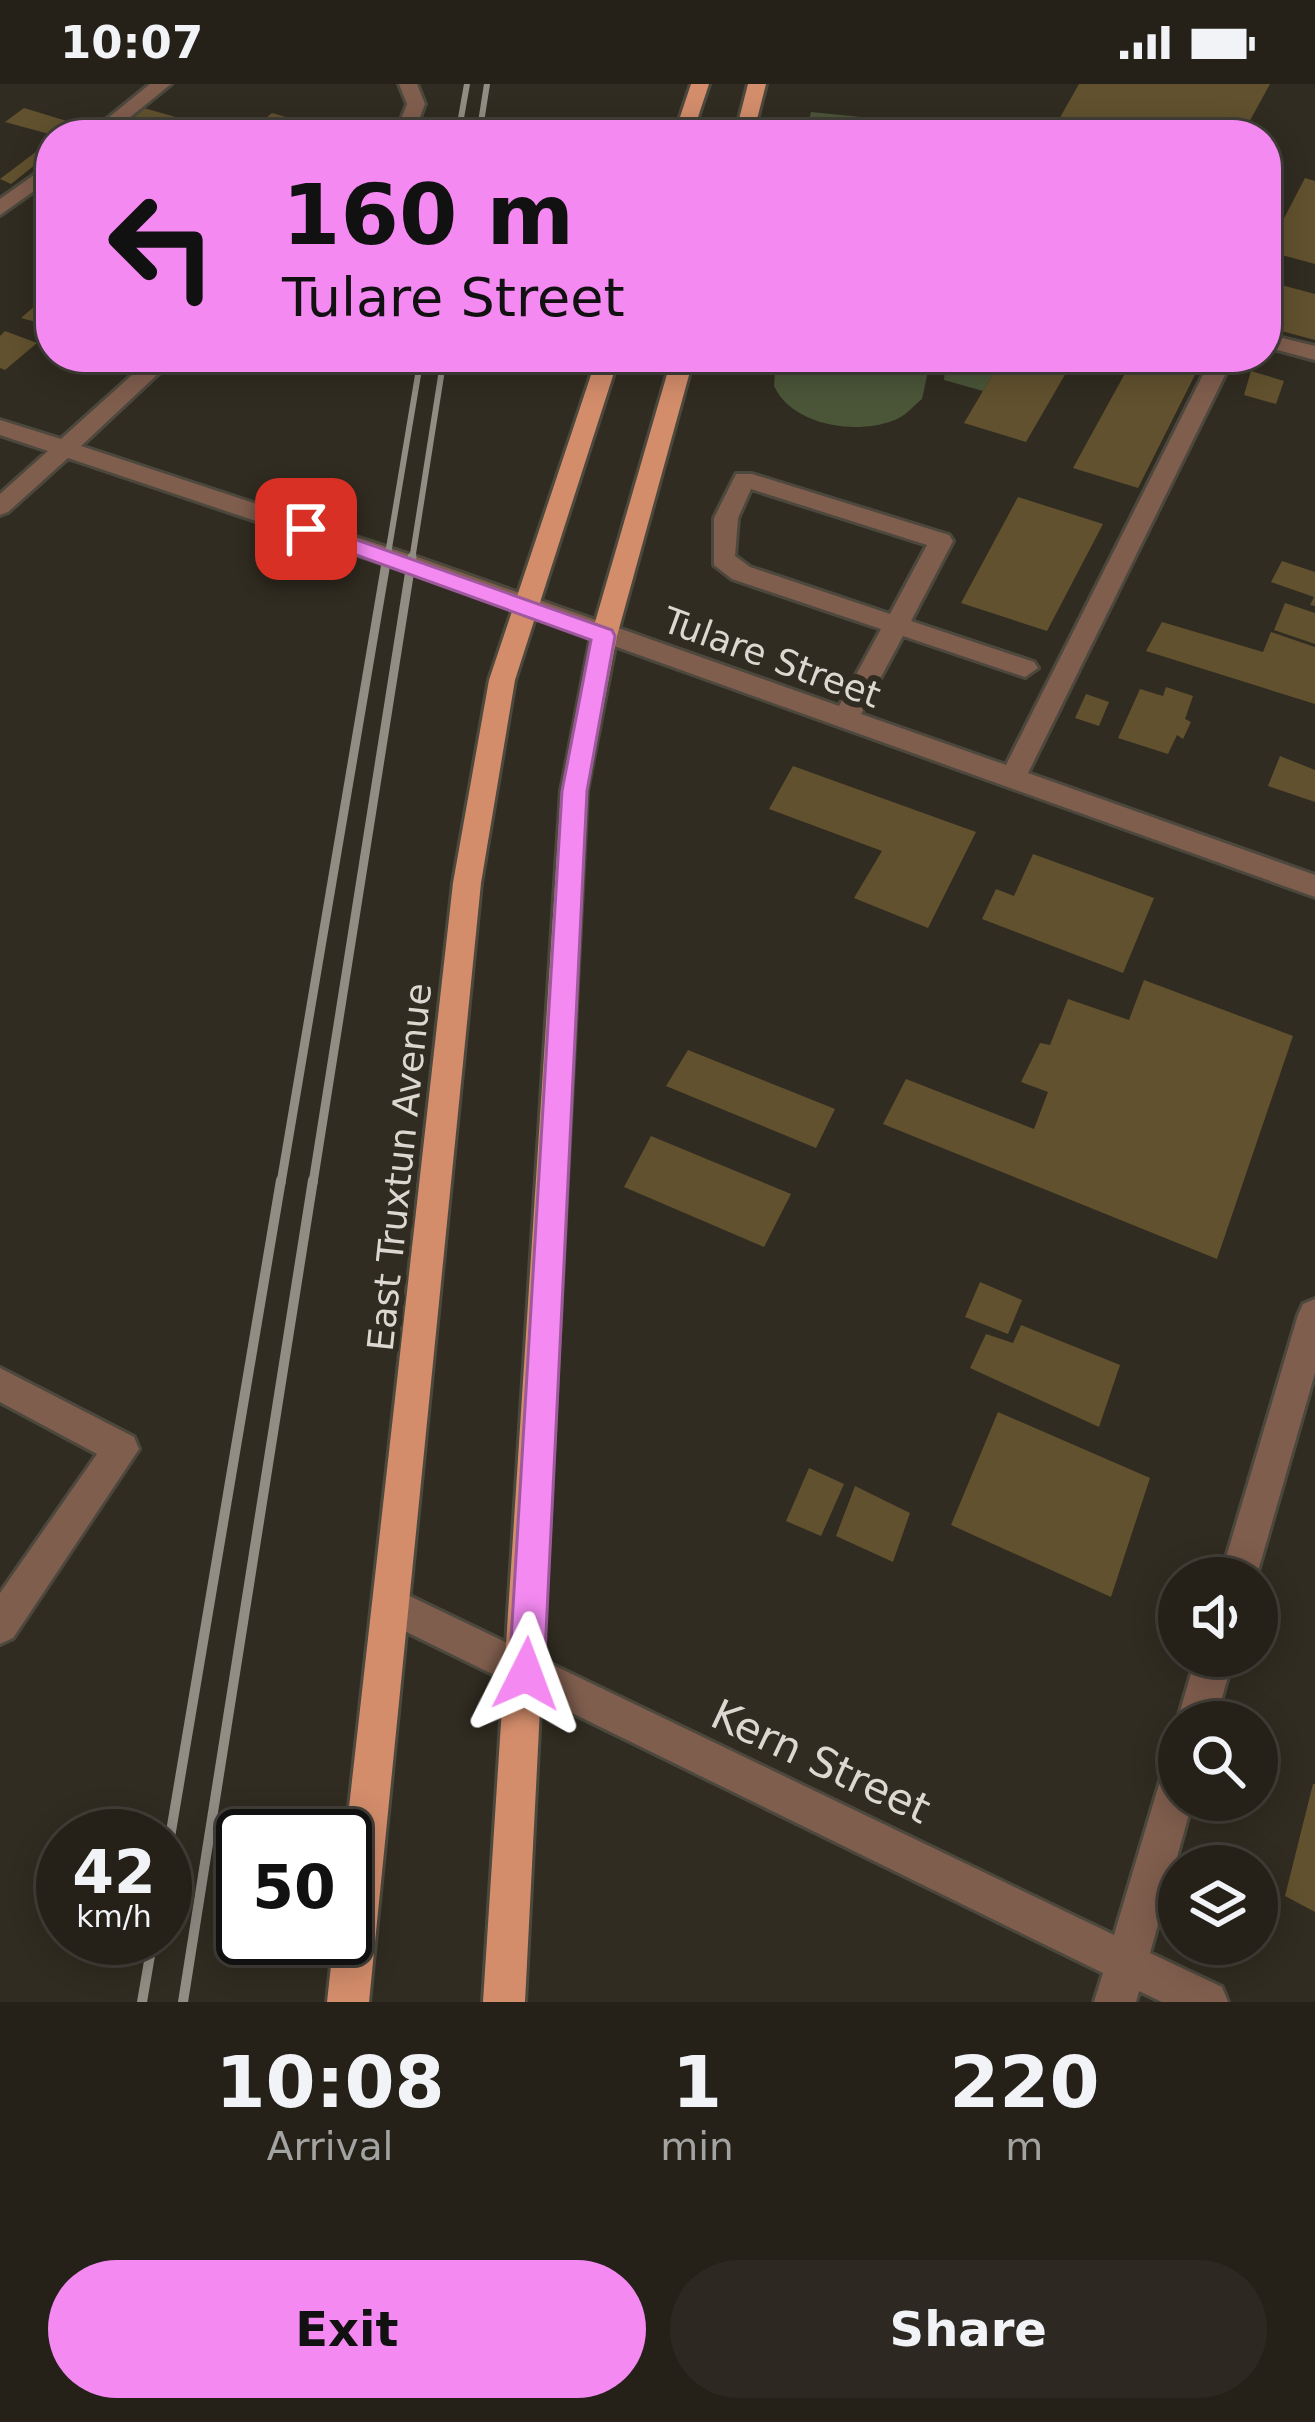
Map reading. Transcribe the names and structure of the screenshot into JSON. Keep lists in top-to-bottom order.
{
  "streets": {
    "main road": ["East Truxtun Avenue"],
    "street": ["Tulare Street", "Kern Street"]
  },
  "crossings": [
    ["Tulare Street", "East Truxtun Avenue"],
    ["East Truxtun Avenue", "Kern Street"]
  ],
  "page": {
    "status": "10:07",
    "turn": ["160 m", "Tulare Street"],
    "speed": "42 km/h",
    "limit": "50",
    "eta": [
      "10:08",
      "Arrival",
      "1",
      "min",
      "220",
      "m"
    ],
    "buttons": ["Exit", "Share"]
  }
}
